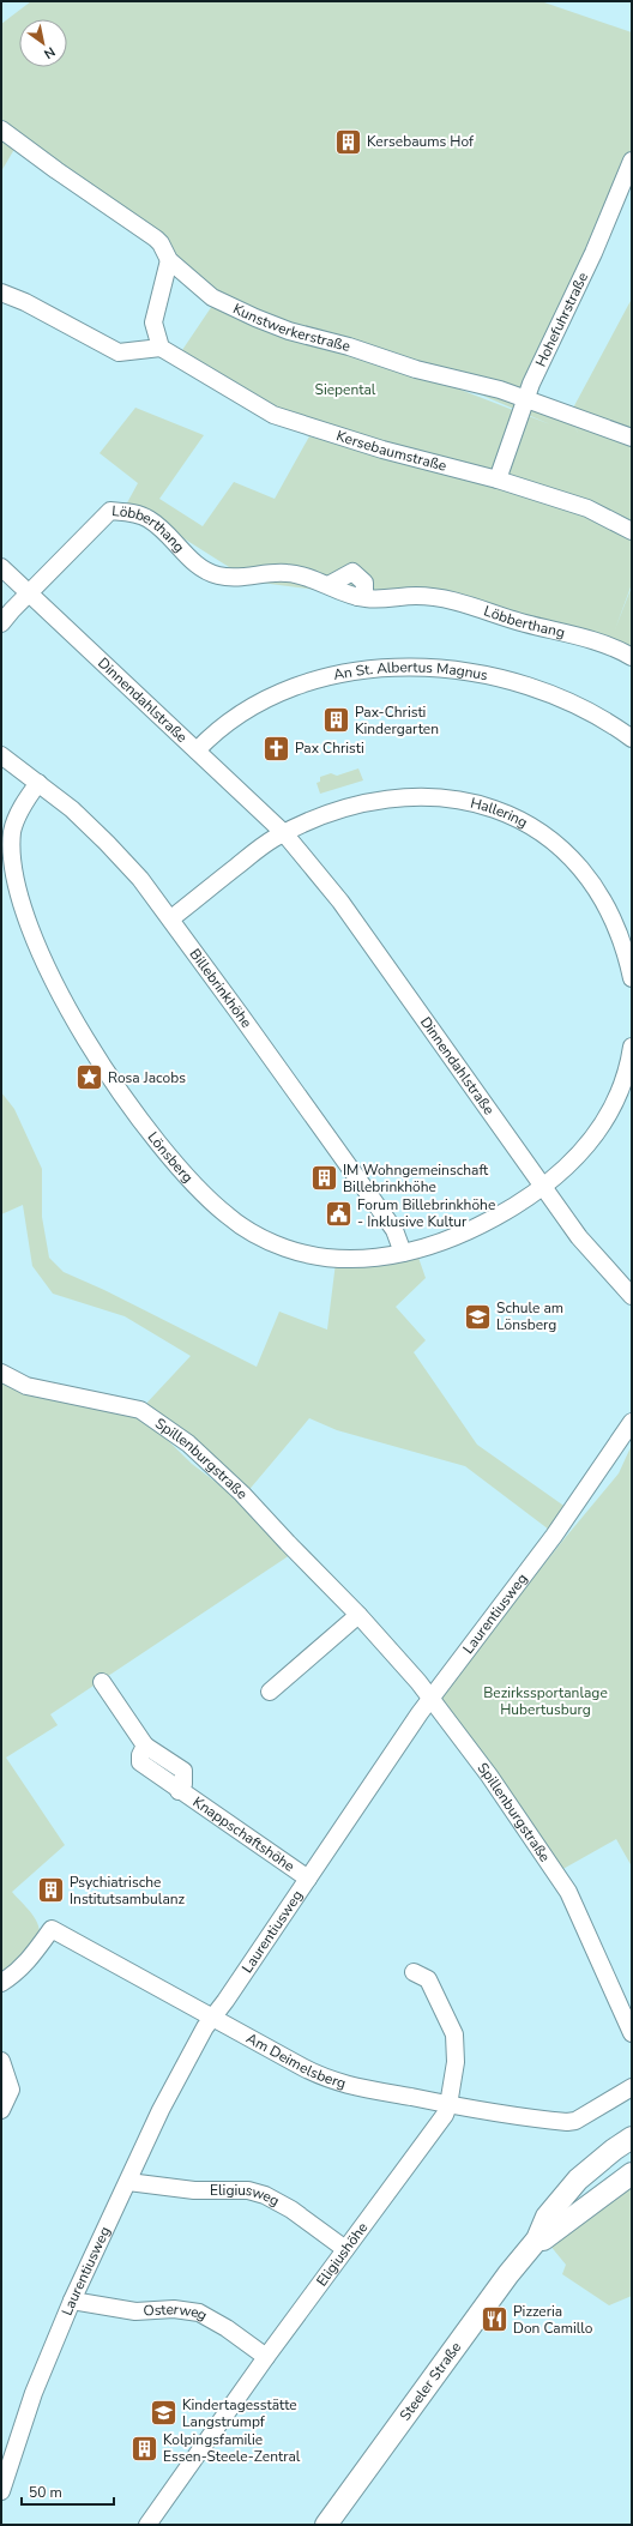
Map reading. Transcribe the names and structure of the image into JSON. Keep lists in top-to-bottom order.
{
  "streets": {
    "main road": ["Steeler Straße"],
    "street": [
      "Hohefuhrstraße",
      "Kunstwerkerstraße",
      "Kersebaumstraße",
      "Löbberthang",
      "An St. Albertus Magnus",
      "Dinnendahlstraße",
      "Hallering",
      "Billebrinkhöhe",
      "Lönsberg",
      "Spillenburgstraße",
      "Laurentiusweg",
      "Knappschaftshöhe",
      "Am Deimelsberg",
      "Eligiusweg",
      "Eligiushöhe",
      "Osterweg"
    ]
  },
  "crossings": [
    ["Hohefuhrstraße", "Kunstwerkerstraße"],
    ["Hohefuhrstraße", "Kersebaumstraße"],
    ["Löbberthang", "Dinnendahlstraße"],
    ["An St. Albertus Magnus", "Dinnendahlstraße"],
    ["Dinnendahlstraße", "Hallering"],
    ["Dinnendahlstraße", "Lönsberg"],
    ["Billebrinkhöhe", "Lönsberg"],
    ["Spillenburgstraße", "Laurentiusweg"],
    ["Laurentiusweg", "Knappschaftshöhe"],
    ["Laurentiusweg", "Am Deimelsberg"],
    ["Laurentiusweg", "Eligiusweg"],
    ["Laurentiusweg", "Osterweg"],
    ["Am Deimelsberg", "Eligiushöhe"],
    ["Eligiusweg", "Eligiushöhe"],
    ["Eligiushöhe", "Osterweg"]
  ],
  "parks": ["Siepental", "Bezirkssportanlage Hubertusburg"],
  "places": {
    "building": [
      "Kersebaums Hof",
      "Pax-Christi Kindergarten",
      "IM Wohngemeinschaft Billebrinkhöhe",
      "Psychiatrische Institutsambulanz",
      "Kolpingsfamilie Essen-Steele-Zentral"
    ],
    "church": ["Pax Christi"],
    "place": ["Rosa Jacobs"],
    "public building": ["Forum Billebrinkhöhe - Inklusive Kultur"],
    "school or university": ["Schule am Lönsberg", "Kindertagesstätte Langstrumpf"],
    "restaurant": ["Pizzeria Don Camillo"]
  },
  "scale_bar": "50 m",
  "north": "bottom right"
}
